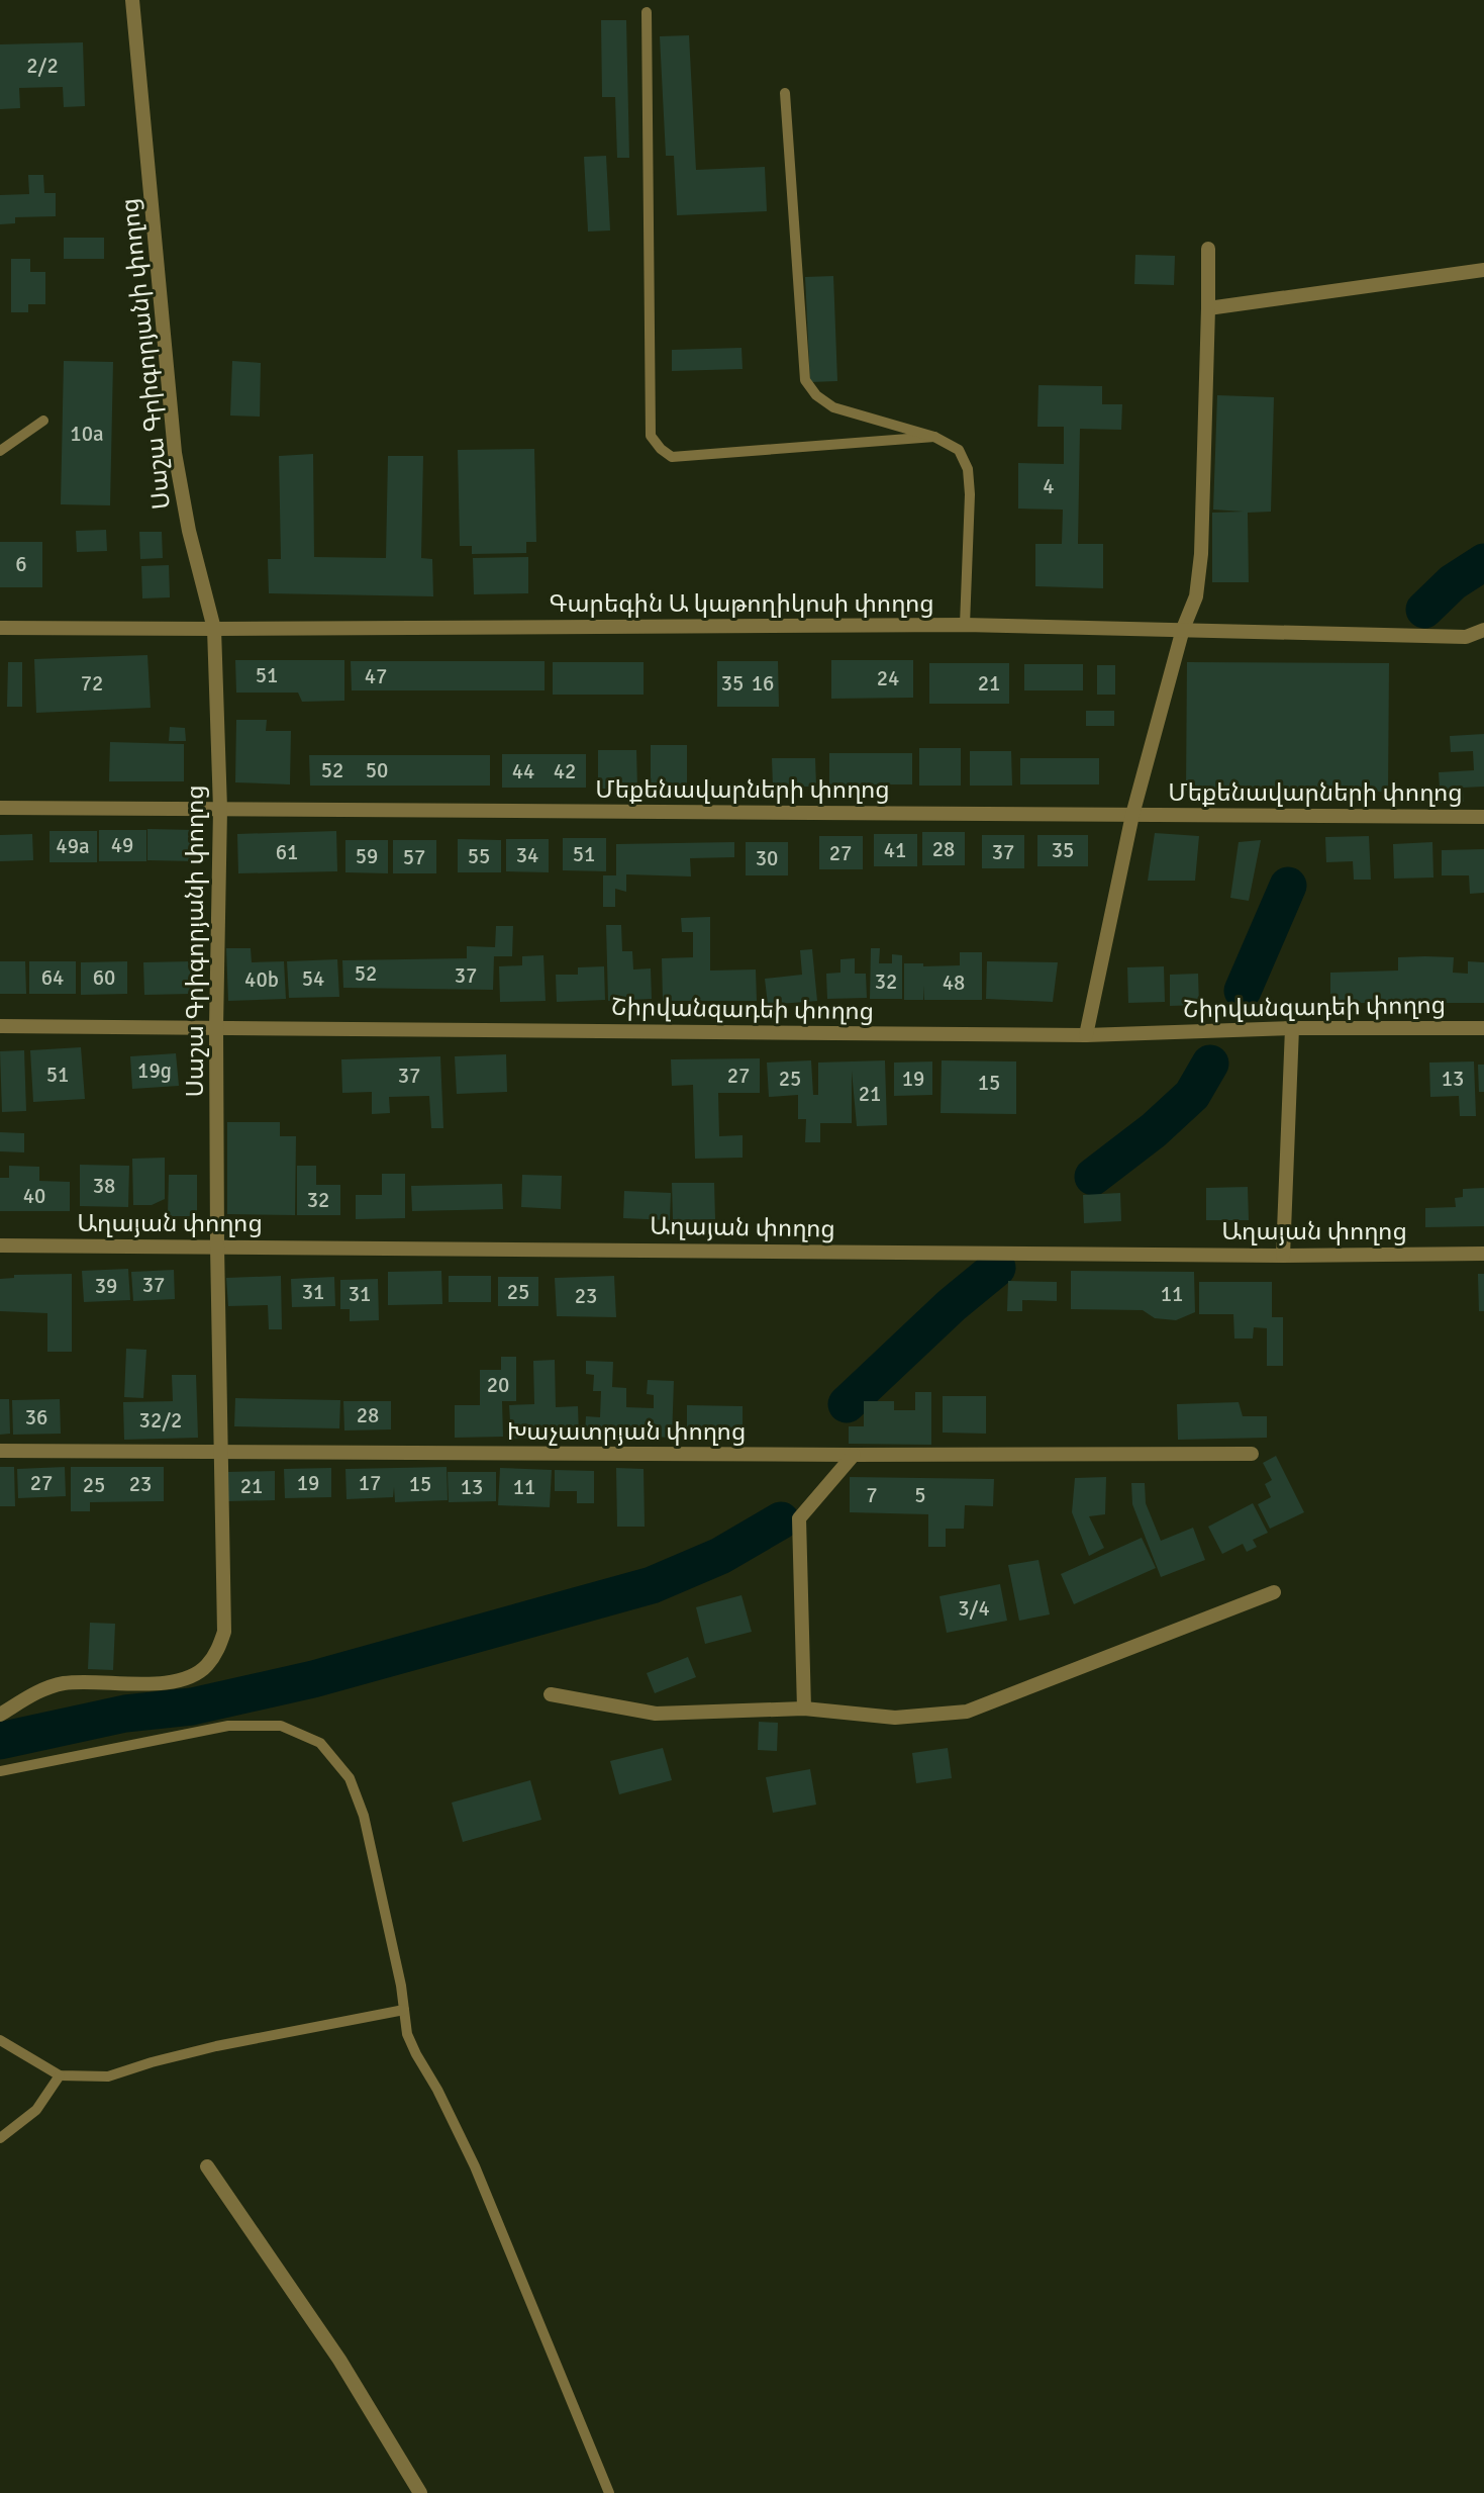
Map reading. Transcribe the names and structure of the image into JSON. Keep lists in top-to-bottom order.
{
  "streets": {
    "street": [
      "Սաշա Գրիգորյանի փողոց",
      "Գարեգին Ա կաթողիկոսի փողոց",
      "Մեքենավարների փողոց",
      "Շիրվանզադեի փողոց",
      "Աղայան փողոց",
      "Խաչատրյան փողոց"
    ]
  },
  "crossings": [
    ["Սաշա Գրիգորյանի փողոց", "Գարեգին Ա կաթողիկոսի փողոց"],
    ["Սաշա Գրիգորյանի փողոց", "Մեքենավարների փողոց"],
    ["Սաշա Գրիգորյանի փողոց", "Շիրվանզադեի փողոց"],
    ["Սաշա Գրիգորյանի փողոց", "Աղայան փողոց"],
    ["Սաշա Գրիգորյանի փողոց", "Խաչատրյան փողոց"]
  ],
  "house_numbers": [
    "2/2",
    "10a",
    "4",
    "6",
    "51",
    "47",
    "24",
    "72",
    "35",
    "16",
    "21",
    "52",
    "50",
    "44",
    "42",
    "49",
    "49a",
    "28",
    "41",
    "35",
    "61",
    "37",
    "27",
    "51",
    "34",
    "59",
    "55",
    "57",
    "30",
    "52",
    "37",
    "64",
    "60",
    "54",
    "40b",
    "32",
    "48",
    "19g",
    "51",
    "37",
    "27",
    "25",
    "19",
    "13",
    "15",
    "21",
    "38",
    "40",
    "32",
    "37",
    "39",
    "31",
    "25",
    "31",
    "11",
    "23",
    "20",
    "28",
    "36",
    "32/2",
    "27",
    "19",
    "17",
    "23",
    "15",
    "25",
    "21",
    "13",
    "11",
    "7",
    "5",
    "3/4"
  ]
}
